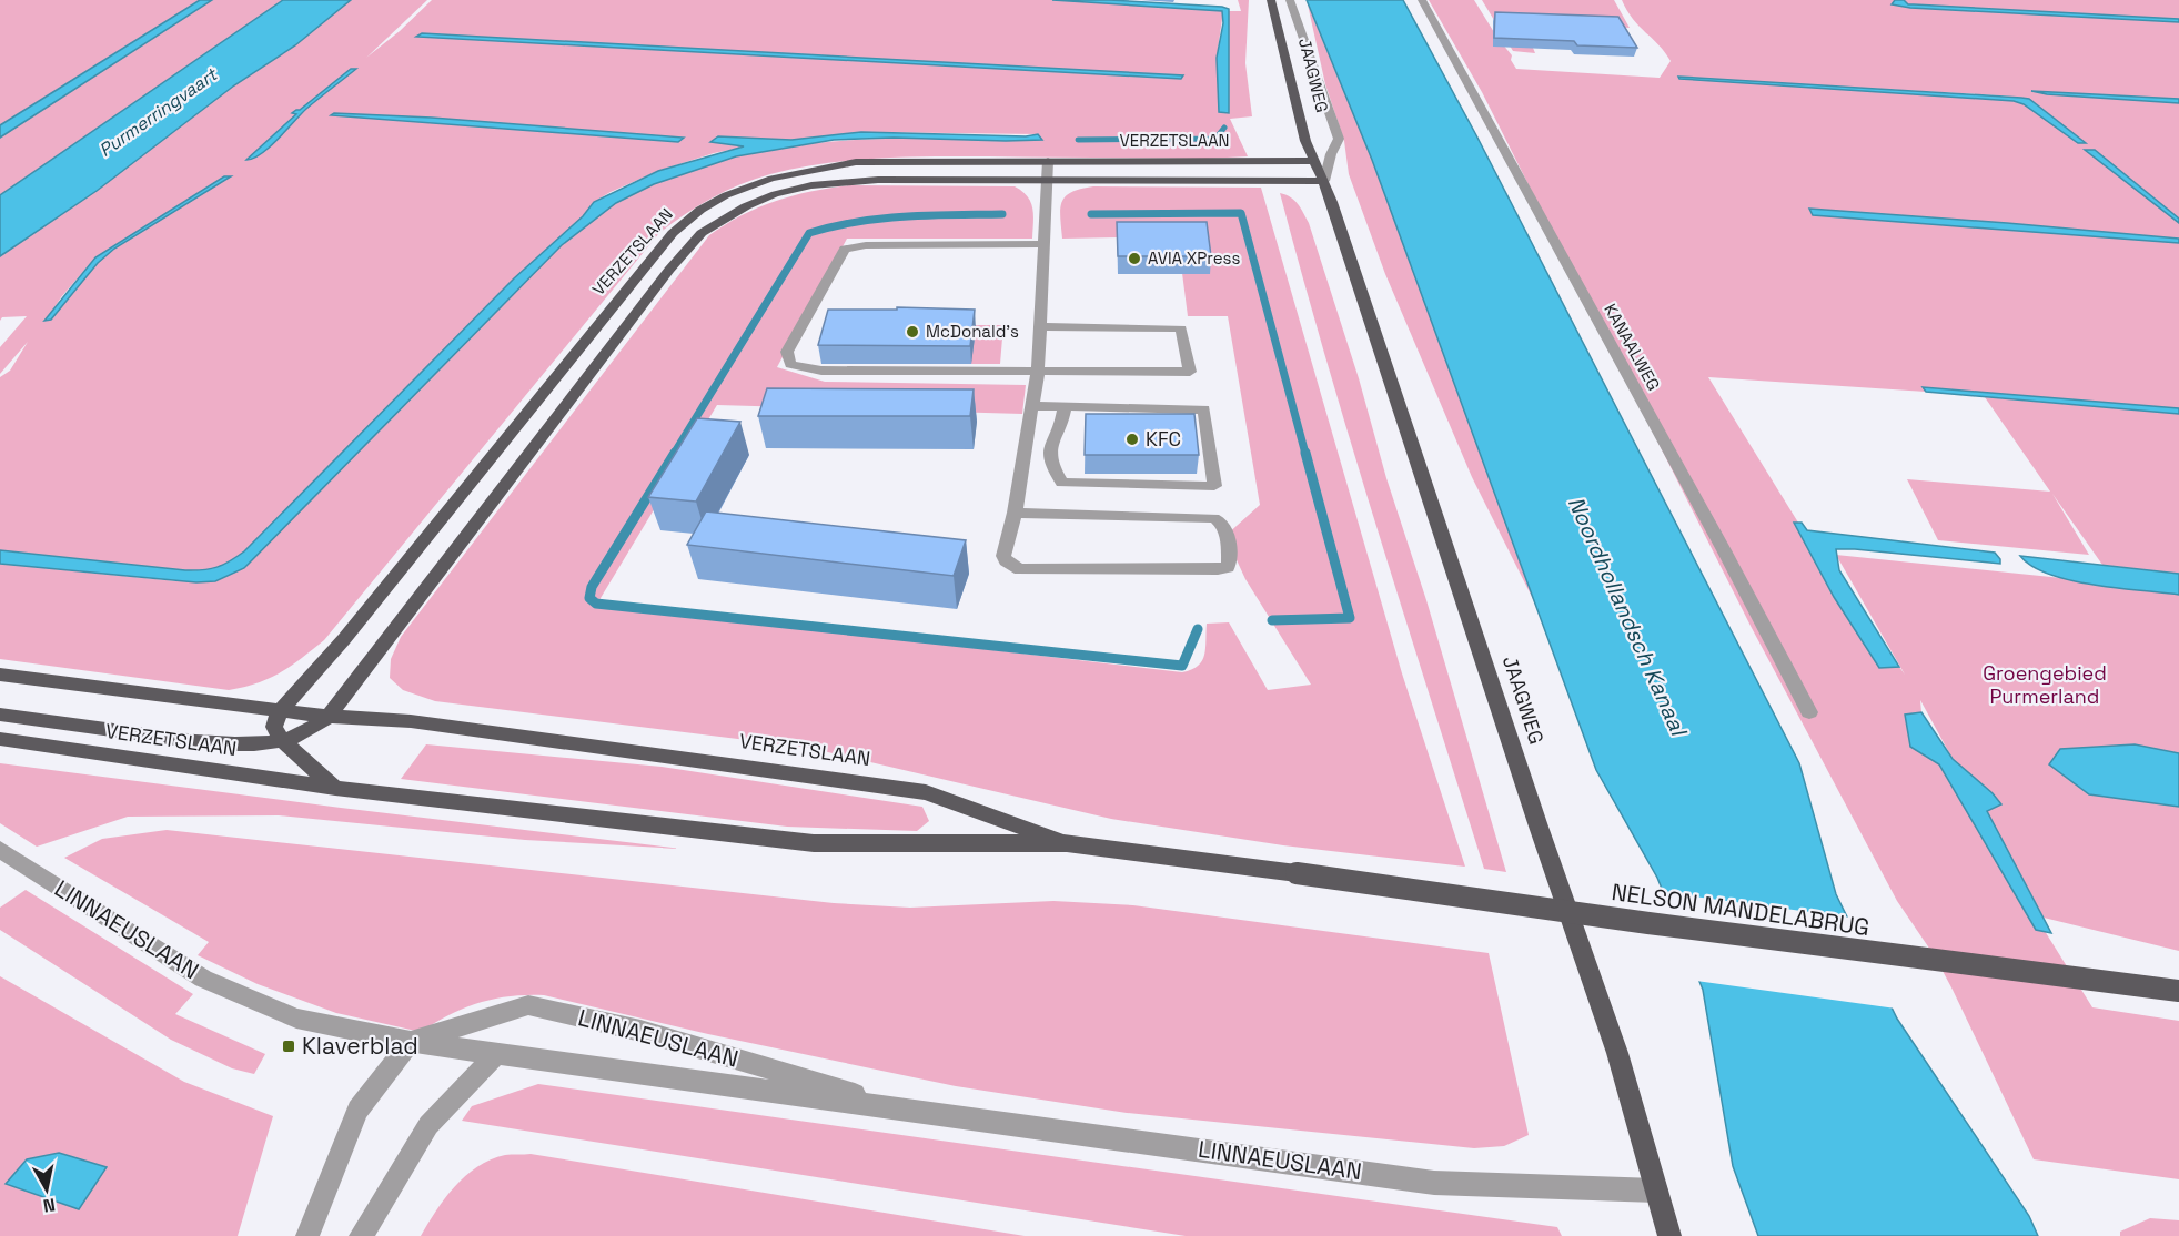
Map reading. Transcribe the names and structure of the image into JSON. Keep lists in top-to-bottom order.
{
  "streets": {
    "main road": ["JAAGWEG", "VERZETSLAAN", "NELSON MANDELABRUG"],
    "street": ["KANAALWEG", "LINNAEUSLAAN"]
  },
  "crossings": [
    ["JAAGWEG", "VERZETSLAAN"],
    ["JAAGWEG", "LINNAEUSLAAN"],
    ["VERZETSLAAN", "NELSON MANDELABRUG"]
  ],
  "water": ["Purmerringvaart", "Noordhollandsch Kanaal"],
  "parks": ["Groengebied Purmerland"],
  "places": {
    "other": ["AVIA XPress", "McDonald's", "KFC"],
    "transit": ["Klaverblad"]
  },
  "north": "bottom"
}
